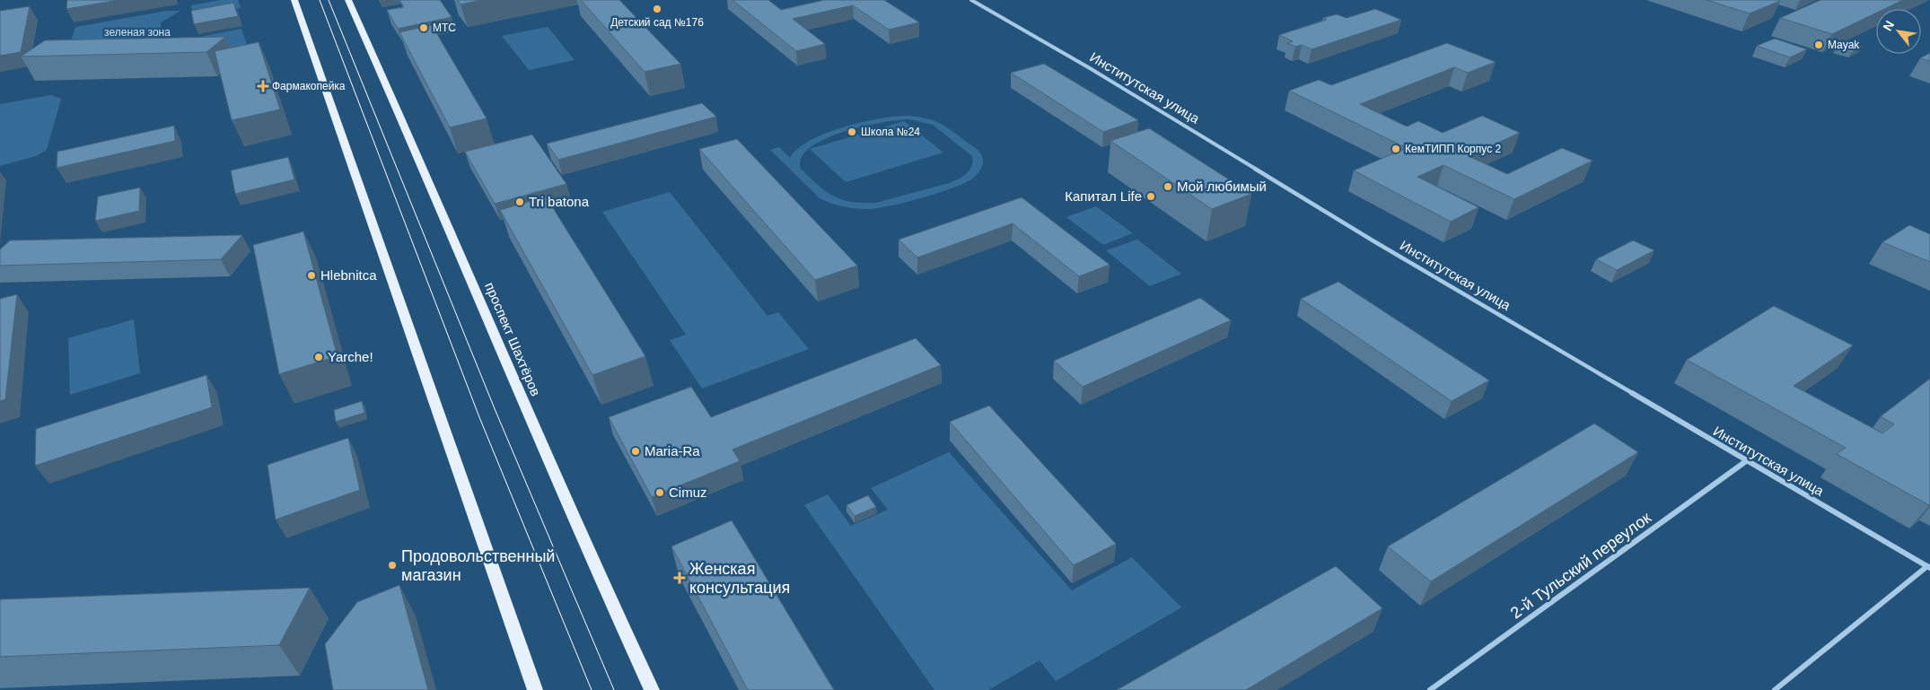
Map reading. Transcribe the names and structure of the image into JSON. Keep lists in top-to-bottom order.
{
  "streets": {
    "main road": ["проспект Шахтёров"],
    "street": ["Институтская улица", "2-й Тульский переулок"]
  },
  "crossings": [
    ["Институтская улица", "2-й Тульский переулок"]
  ],
  "parks": ["зеленая зона"],
  "places": {
    "other": [
      "Детский сад №176",
      "МТС",
      "Mayak",
      "Школа №24",
      "КемТИПП Корпус 2",
      "Мой любимый",
      "Капитал Life",
      "Tri batona",
      "Hlebnitca",
      "Yarche!",
      "Maria-Ra",
      "Cimuz",
      "Продовольственный магазин"
    ],
    "health": ["Фармакопейка", "Женская консультация"]
  },
  "north": "top left"
}
